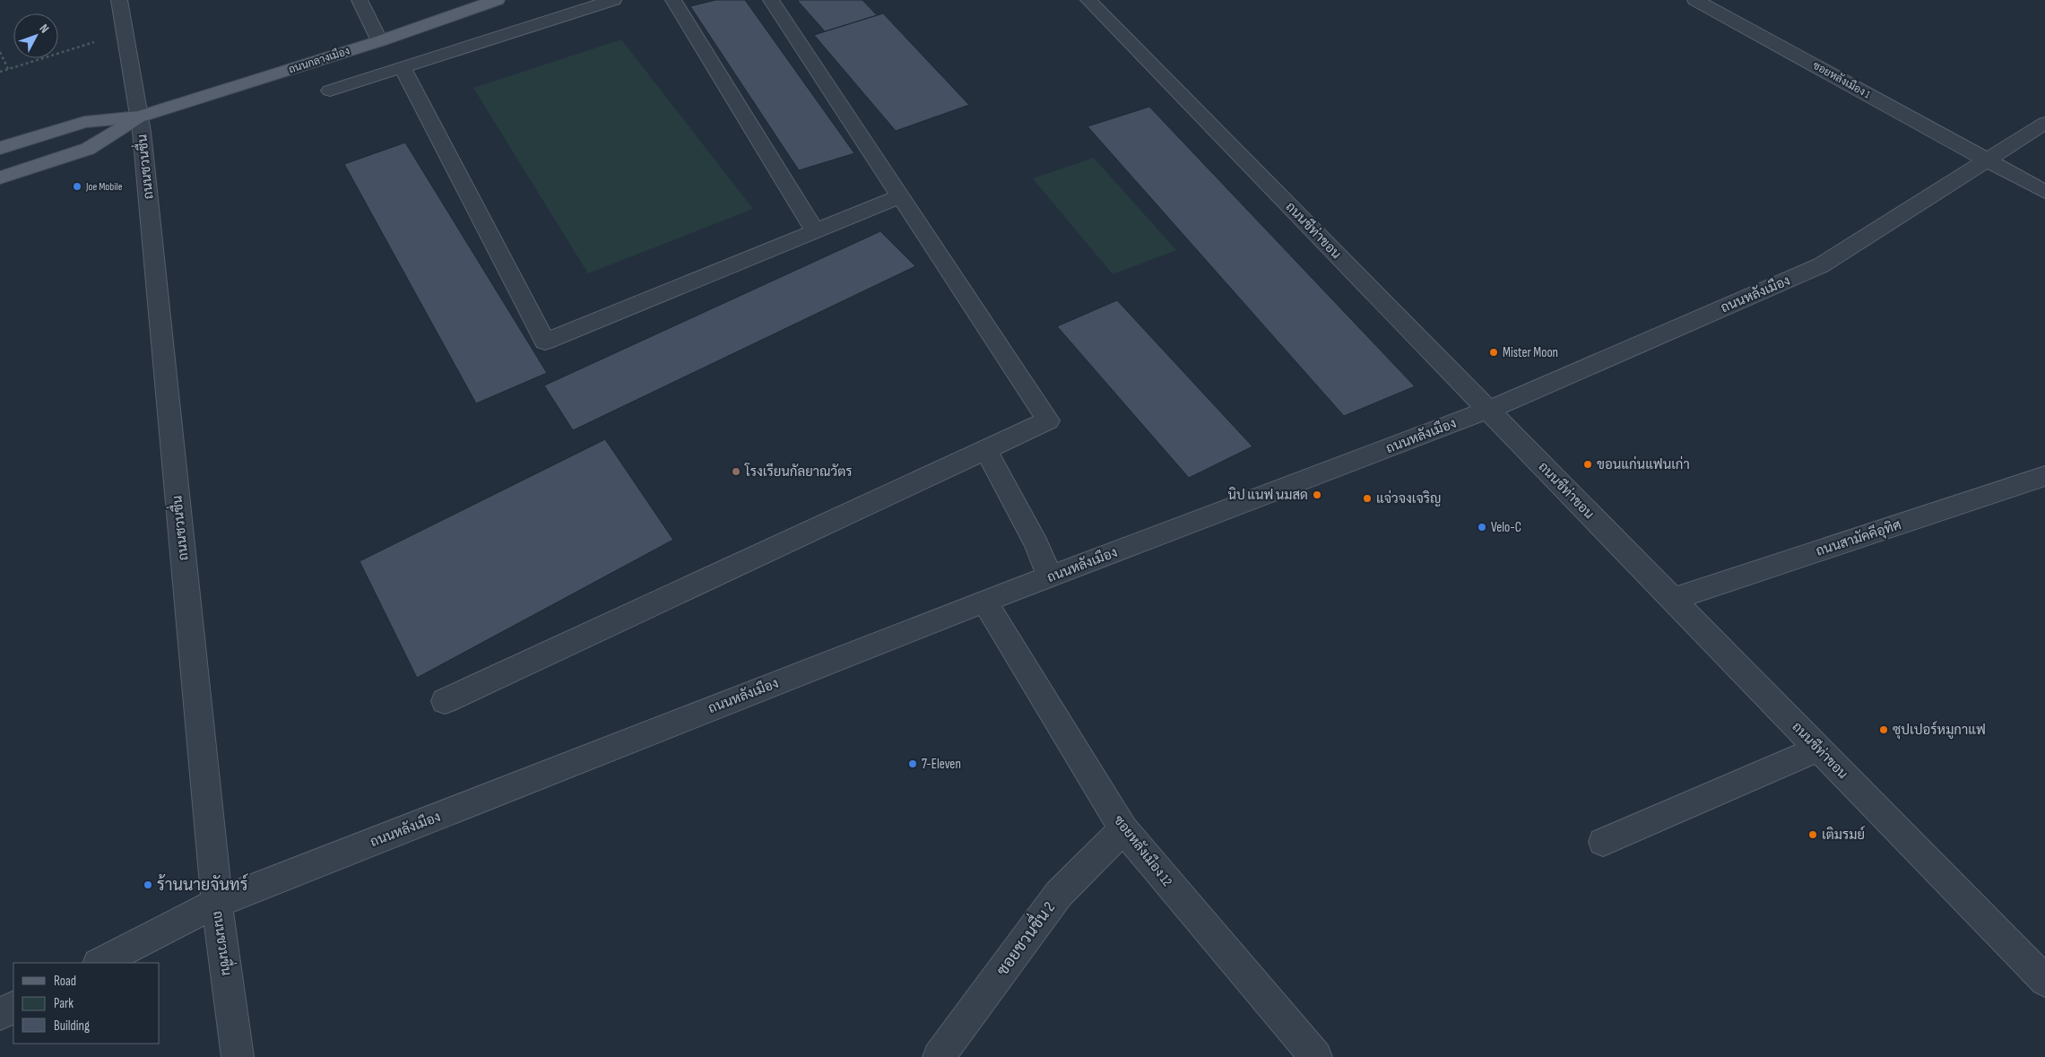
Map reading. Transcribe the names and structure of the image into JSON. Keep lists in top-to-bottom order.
{
  "streets": {
    "main road": ["ถนนกลางเมือง"],
    "street": [
      "ซอยหลังเมือง 1",
      "ถนนชวนชื่น",
      "ถนนชีท่าขอน",
      "ถนนหลังเมือง",
      "ถนนสามัคคีอุทิศ",
      "ซอยหลังเมือง 12",
      "ซอยชวนชื่น 2"
    ]
  },
  "crossings": [
    ["ถนนกลางเมือง", "ถนนชวนชื่น"],
    ["ซอยหลังเมือง 1", "ถนนหลังเมือง"],
    ["ถนนชวนชื่น", "ถนนหลังเมือง"],
    ["ถนนชีท่าขอน", "ถนนหลังเมือง"],
    ["ถนนชีท่าขอน", "ถนนสามัคคีอุทิศ"],
    ["ถนนหลังเมือง", "ซอยหลังเมือง 12"],
    ["ซอยหลังเมือง 12", "ซอยชวนชื่น 2"]
  ],
  "places": [
    "Joe Mobile",
    "Mister Moon",
    "ขอนแก่นแฟนเก่า",
    "โรงเรียนกัลยาณวัตร",
    "นิป แนฟ นมสด",
    "แจ่วจงเจริญ",
    "Velo-C",
    "ซุปเปอร์หมูกาแฟ",
    "7-Eleven",
    "เติมรมย์",
    "ร้านนายจันทร์"
  ],
  "legend": ["Road", "Park", "Building"],
  "north": "top right"
}
